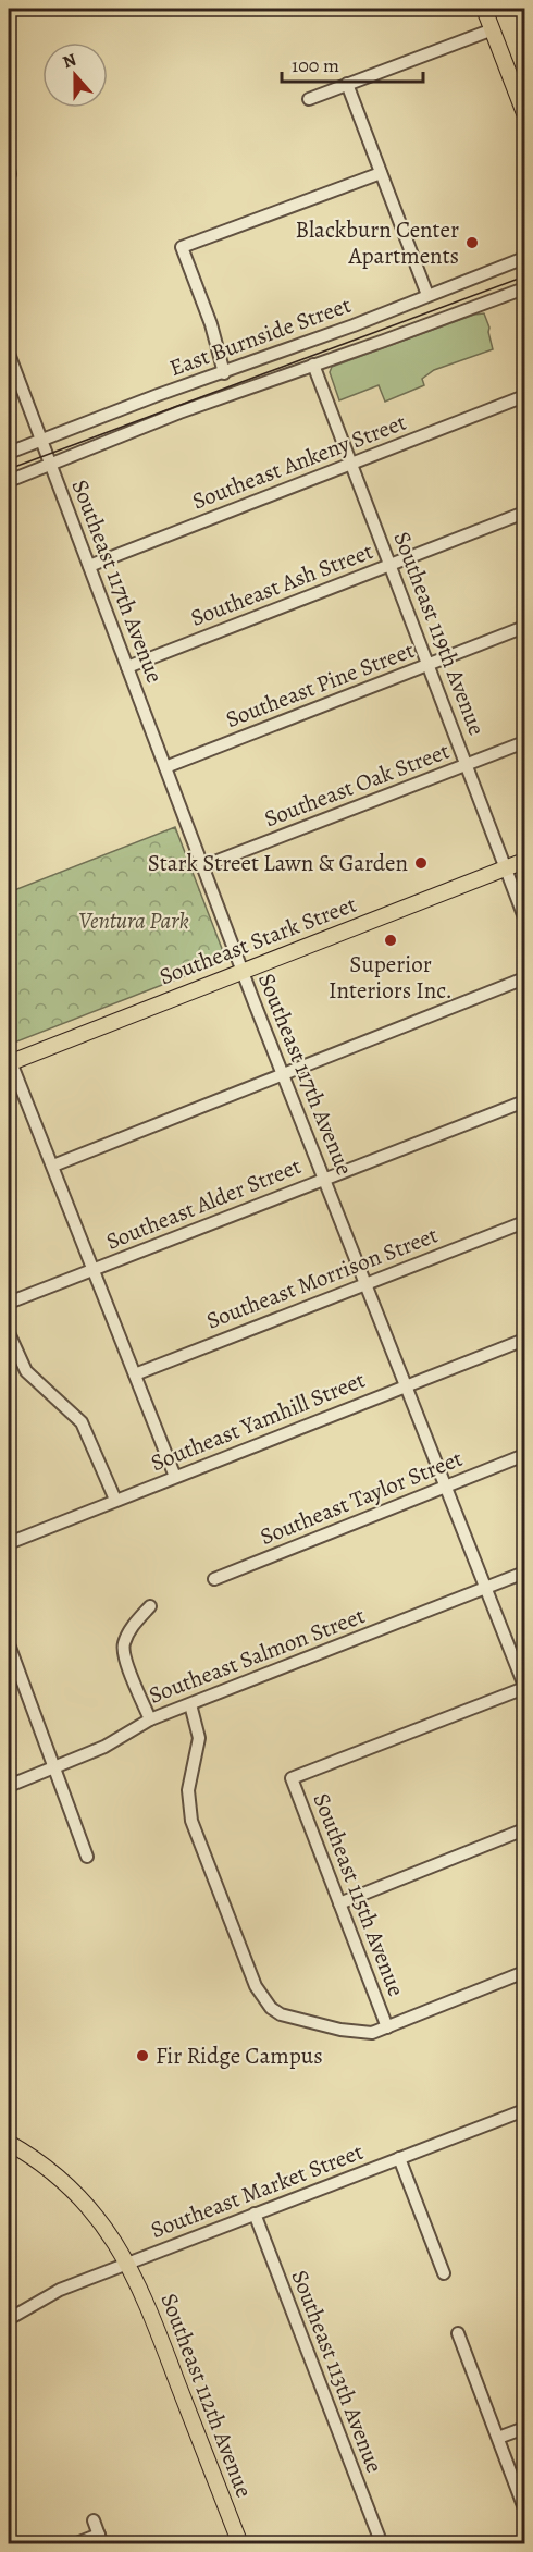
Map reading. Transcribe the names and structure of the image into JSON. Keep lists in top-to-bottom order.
{
  "streets": {
    "main road": ["Southeast Stark Street", "Southeast 112th Avenue"],
    "street": [
      "East Burnside Street",
      "Southeast Ankeny Street",
      "Southeast 117th Avenue",
      "Southeast Ash Street",
      "Southeast 119th Avenue",
      "Southeast Pine Street",
      "Southeast Oak Street",
      "Southeast Alder Street",
      "Southeast Morrison Street",
      "Southeast Yamhill Street",
      "Southeast Taylor Street",
      "Southeast Salmon Street",
      "Southeast 115th Avenue",
      "Southeast Market Street",
      "Southeast 113th Avenue"
    ]
  },
  "crossings": [
    ["East Burnside Street", "Southeast 117th Avenue"],
    ["East Burnside Street", "Southeast 119th Avenue"],
    ["Southeast Ankeny Street", "Southeast 117th Avenue"],
    ["Southeast Ankeny Street", "Southeast 119th Avenue"],
    ["Southeast 117th Avenue", "Southeast Ash Street"],
    ["Southeast 117th Avenue", "Southeast Pine Street"],
    ["Southeast 117th Avenue", "Southeast Oak Street"],
    ["Southeast 117th Avenue", "Southeast Stark Street"],
    ["Southeast 117th Avenue", "Southeast Alder Street"],
    ["Southeast 117th Avenue", "Southeast Morrison Street"],
    ["Southeast 117th Avenue", "Southeast Yamhill Street"],
    ["Southeast 117th Avenue", "Southeast Taylor Street"],
    ["Southeast 117th Avenue", "Southeast Salmon Street"],
    ["Southeast 117th Avenue", "Southeast 115th Avenue"],
    ["Southeast Ash Street", "Southeast 119th Avenue"],
    ["Southeast 119th Avenue", "Southeast Pine Street"],
    ["Southeast 119th Avenue", "Southeast Oak Street"],
    ["Southeast 119th Avenue", "Southeast Stark Street"],
    ["Southeast Market Street", "Southeast 113th Avenue"],
    ["Southeast Market Street", "Southeast 112th Avenue"]
  ],
  "parks": ["Ventura Park"],
  "places": [
    "Blackburn Center Apartments",
    "Stark Street Lawn & Garden",
    "Superior Interiors Inc.",
    "Fir Ridge Campus"
  ],
  "scale_bar": "100 m",
  "north": "top"
}
